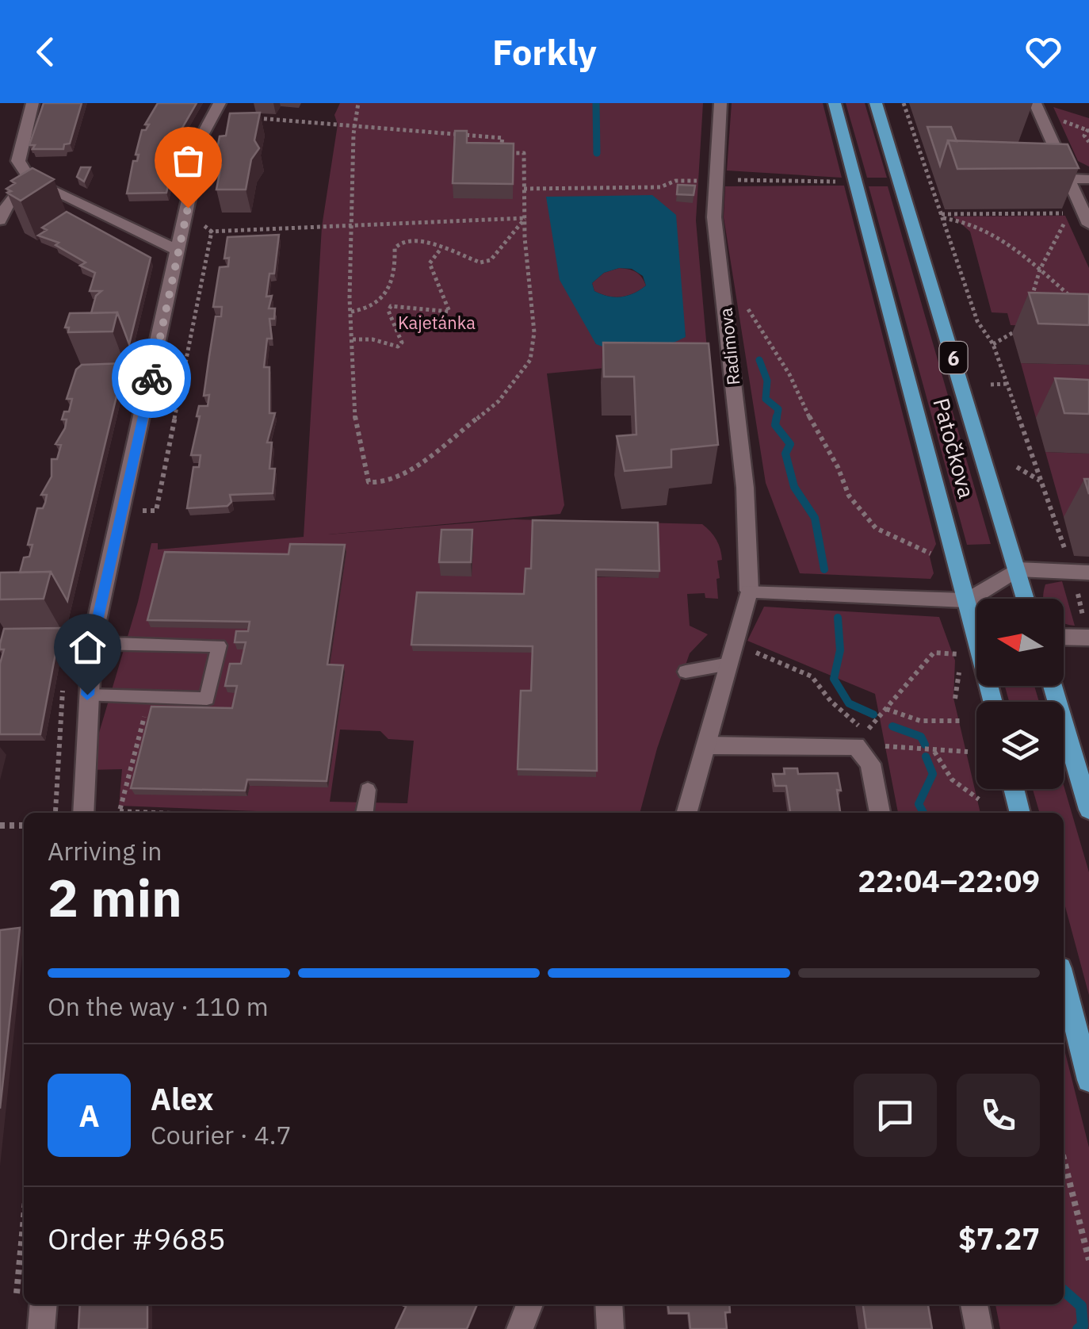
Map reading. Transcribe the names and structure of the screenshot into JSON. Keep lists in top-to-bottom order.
{
  "streets": {
    "main road": ["6", "Patočkova"],
    "street": ["Radimova"]
  },
  "parks": ["Kajetánka"],
  "north": "left",
  "page": {
    "header": "Forkly",
    "heading": ["2 min", "Arriving in", "22:04–22:09"],
    "panel": [
      "Alex",
      "Courier · 4.7",
      "Order #9685",
      "$7.27"
    ],
    "bar": "On the way · 110 m",
    "round": "A"
  }
}
